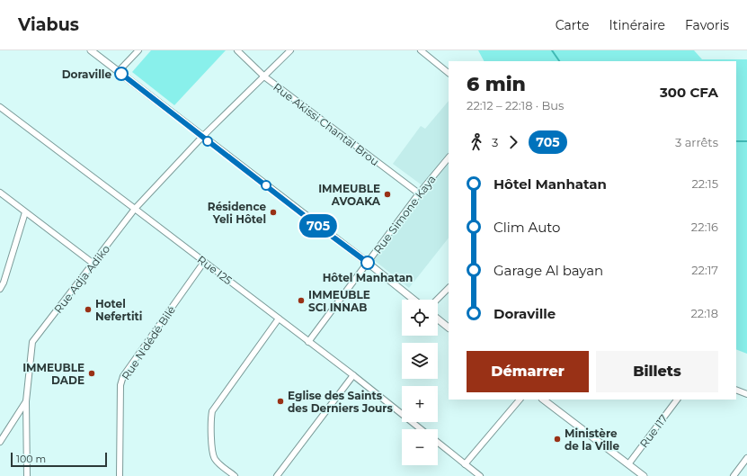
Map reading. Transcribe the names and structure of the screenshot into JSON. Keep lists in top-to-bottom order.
{
  "streets": {
    "street": [
      "Rue Akissi Chantal Brou",
      "Rue Simone Kaya",
      "Rue I25",
      "Rue Adja Adiko",
      "Rue N'dédé Bilé",
      "Rue I17"
    ]
  },
  "crossings": [
    ["Rue Akissi Chantal Brou", "Rue Simone Kaya"],
    ["Rue Akissi Chantal Brou", "Rue Adja Adiko"],
    ["Rue Simone Kaya", "Rue I25"],
    ["Rue I25", "Rue Adja Adiko"],
    ["Rue I25", "Rue N'dédé Bilé"]
  ],
  "places": [
    "Doraville",
    "IMMEUBLE AVOAKA",
    "Résidence Yeli Hôtel",
    "Hôtel Manhatan",
    "IMMEUBLE SCI INNAB",
    "Hotel Nefertiti",
    "IMMEUBLE DADE",
    "Eglise des Saints des Derniers Jours",
    "Ministère de la Ville"
  ],
  "lines": ["bus line 705"],
  "scale_bar": "100 m",
  "page": {
    "header": "Viabus",
    "nav": ["Carte", "Itinéraire", "Favoris"],
    "on_map": "705",
    "heading": ["6 min", "22:12 – 22:18 · Bus", "300 CFA"],
    "legs": ["3", "705", "3 arrêts"],
    "list": [
      {
        "name": "Hôtel Manhatan",
        "value": "22:15"
      },
      {
        "name": "Clim Auto",
        "value": "22:16"
      },
      {
        "name": "Garage Al bayan",
        "value": "22:17"
      },
      {
        "name": "Doraville",
        "value": "22:18"
      }
    ],
    "map_buttons": ["+", "−"],
    "buttons": ["Démarrer", "Billets"],
    "scale": "100 m"
  }
}
